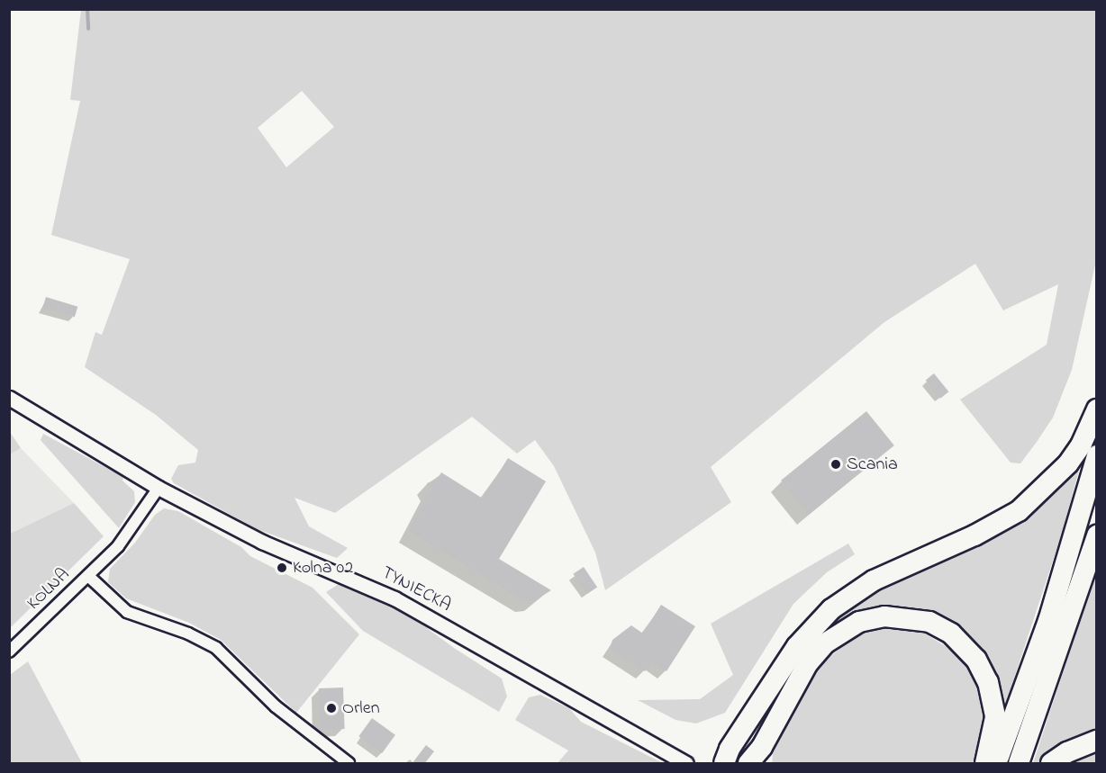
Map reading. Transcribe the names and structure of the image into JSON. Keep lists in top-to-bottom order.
{
  "streets": {
    "street": ["KOLNA", "TYNIECKA"]
  },
  "crossings": [
    ["KOLNA", "TYNIECKA"]
  ],
  "places": ["Scania", "Kolna 02", "Orlen"]
}
